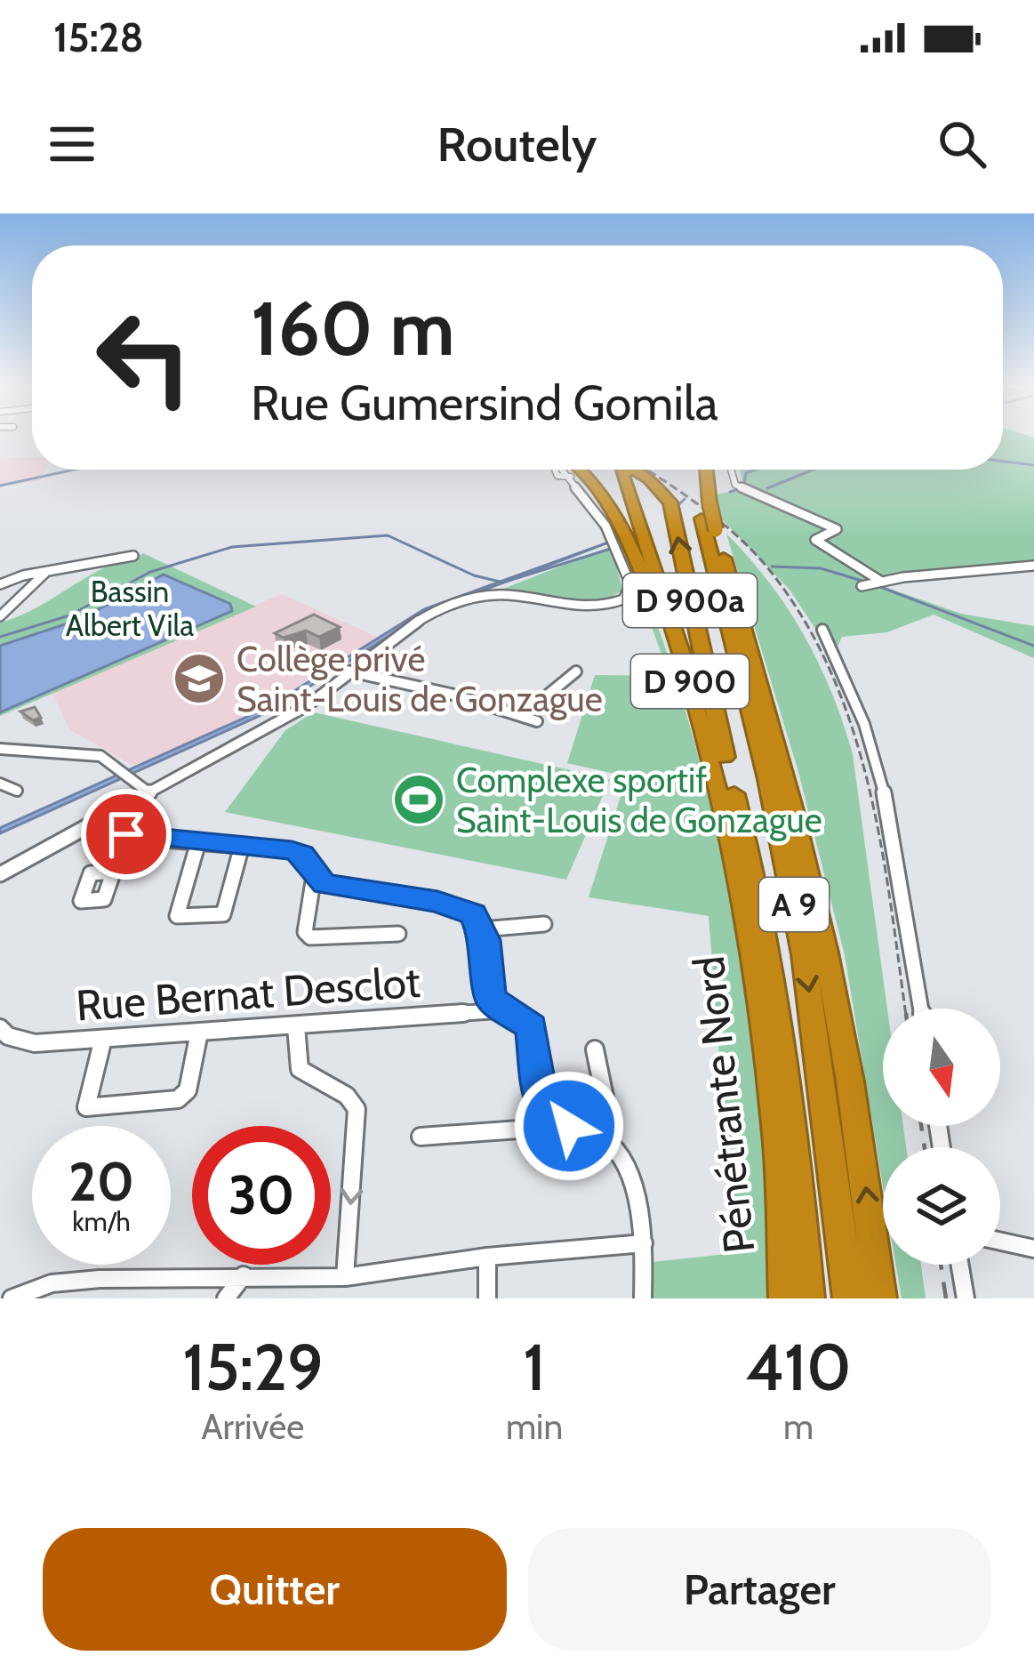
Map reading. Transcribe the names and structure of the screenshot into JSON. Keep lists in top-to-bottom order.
{
  "streets": {
    "highway": [
      "D 900a",
      "D 900",
      "A 9",
      "Pénétrante Nord"
    ],
    "street": ["Rue Bernat Desclot"]
  },
  "crossings": [
    ["D 900a", "D 900"],
    ["D 900a", "Pénétrante Nord"],
    ["D 900", "Pénétrante Nord"]
  ],
  "parks": ["Bassin Albert Vila"],
  "places": {
    "school or university": ["Collège privé Saint-Louis de Gonzague"],
    "sports": ["Complexe sportif Saint-Louis de Gonzague"]
  },
  "north": "bottom",
  "page": {
    "status": "15:28",
    "header": "Routely",
    "turn": ["160 m", "Rue Gumersind Gomila"],
    "speed": "20 km/h",
    "limit": "30",
    "eta": [
      "15:29",
      "Arrivée",
      "1",
      "min",
      "410",
      "m"
    ],
    "buttons": ["Quitter", "Partager"]
  }
}
